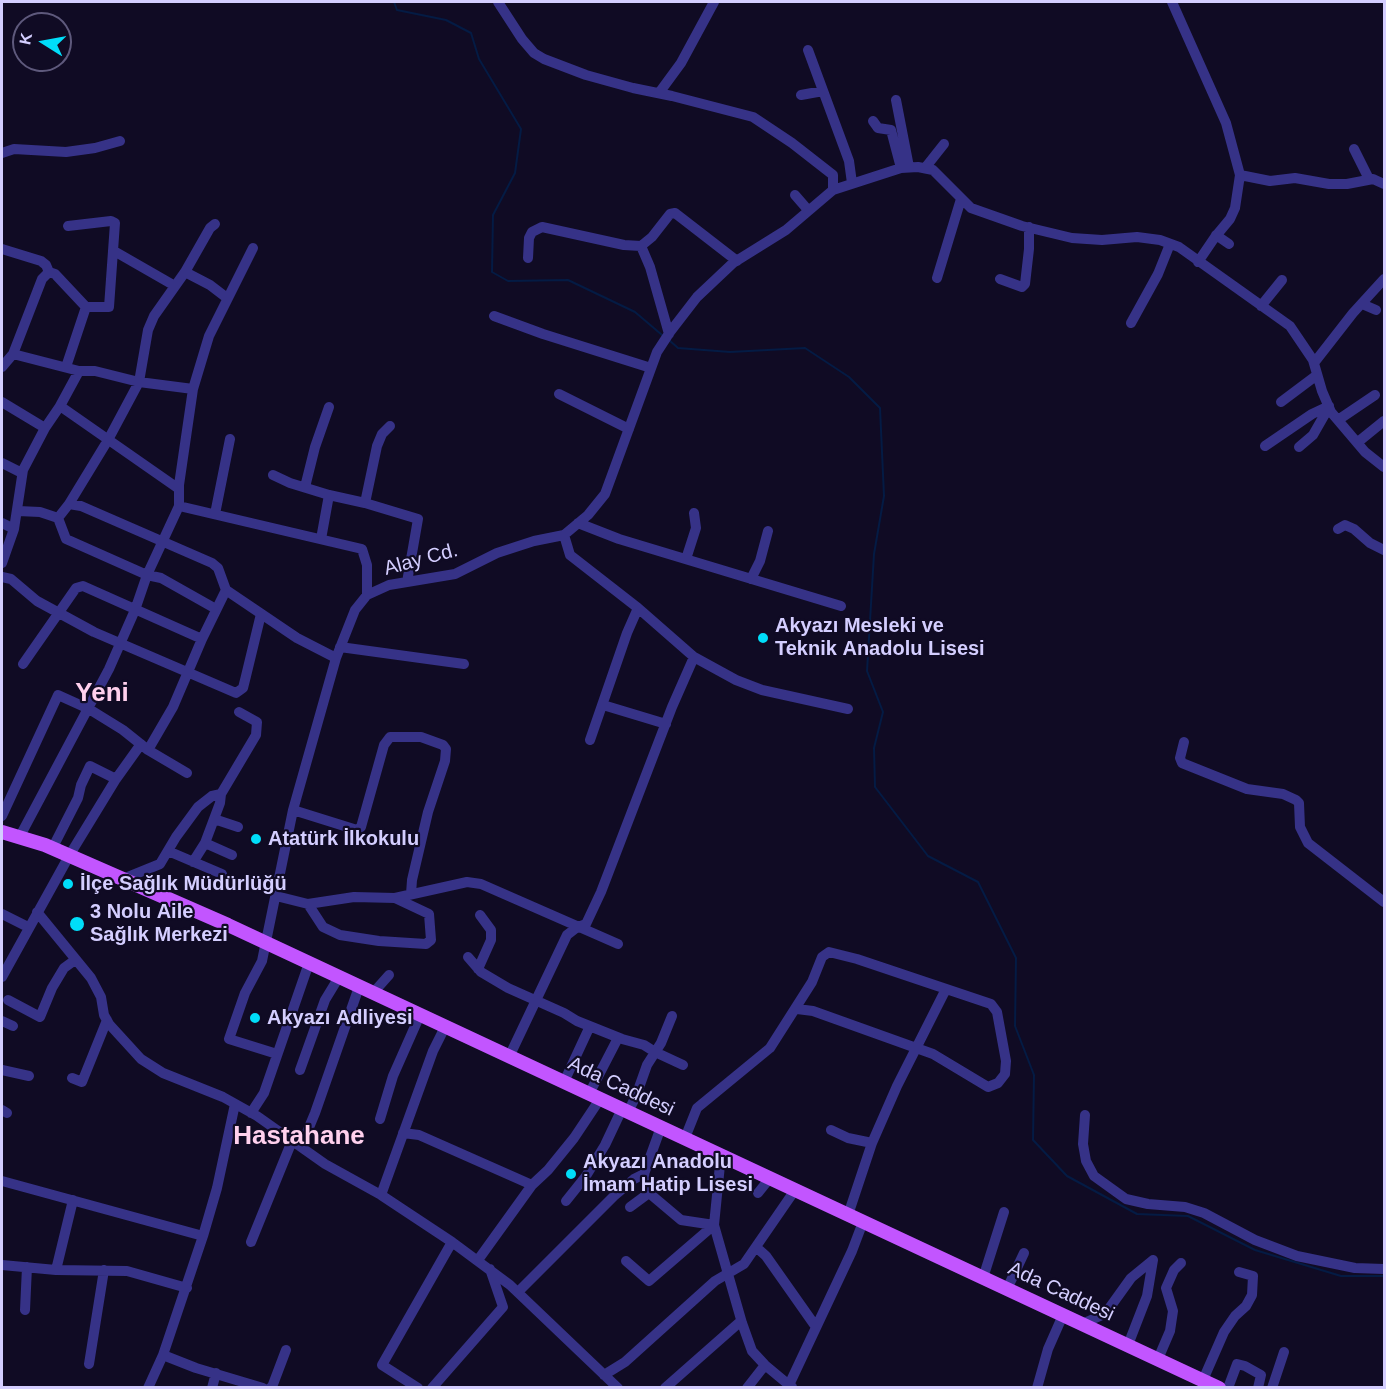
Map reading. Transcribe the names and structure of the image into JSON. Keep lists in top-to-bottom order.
{
  "streets": {
    "main road": ["Ada Caddesi"],
    "street": ["Alay Cd."]
  },
  "crossings": [
    ["Alay Cd.", "Ada Caddesi"]
  ],
  "districts": ["Yeni", "Hastahane"],
  "places": [
    "Akyazı Mesleki ve Teknik Anadolu Lisesi",
    "Atatürk İlkokulu",
    "İlçe Sağlık Müdürlüğü",
    "3 Nolu Aile Sağlık Merkezi",
    "Akyazı Adliyesi",
    "Akyazı Anadolu İmam Hatip Lisesi"
  ],
  "north": "left"
}
